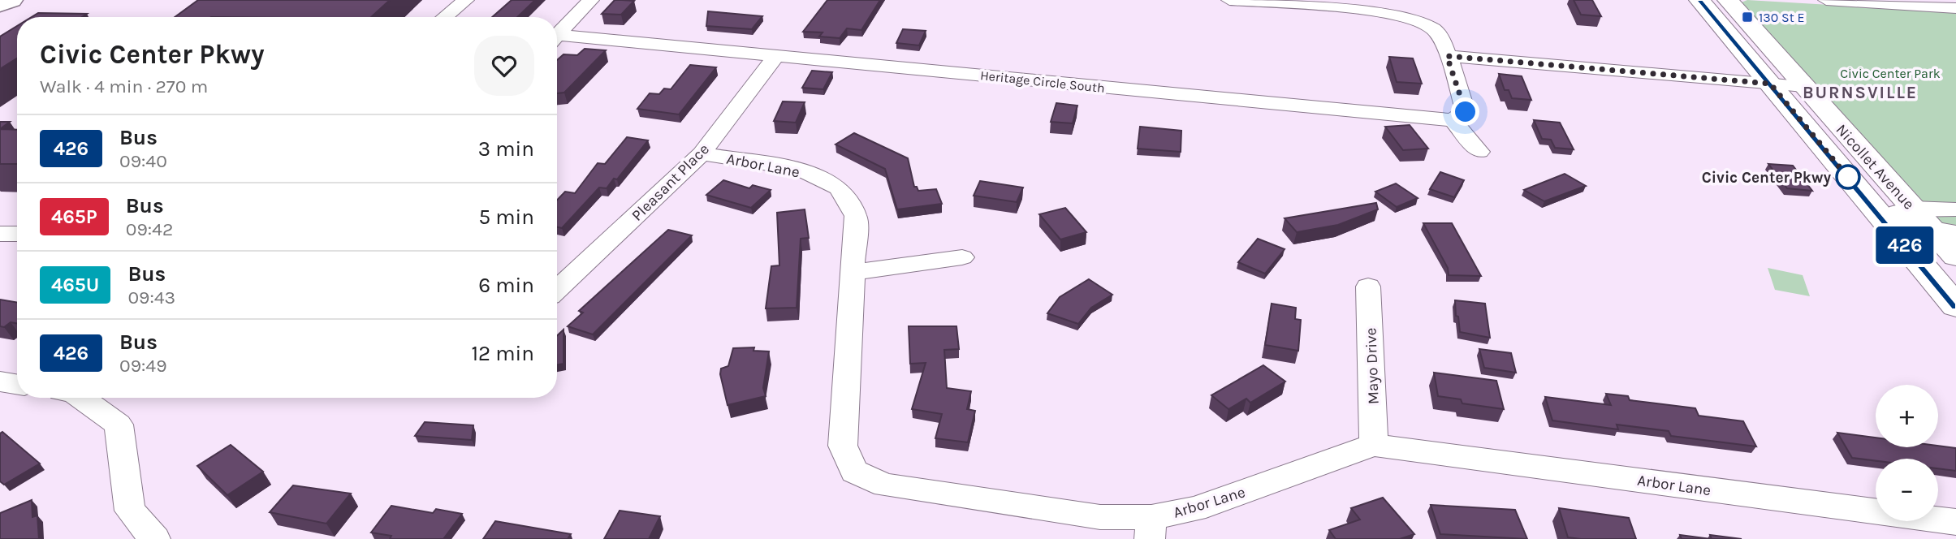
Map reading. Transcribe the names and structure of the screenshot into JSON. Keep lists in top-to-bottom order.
{
  "streets": {
    "main road": ["Nicollet Avenue"],
    "street": [
      "Heritage Circle South",
      "Arbor Lane",
      "Pleasant Place",
      "Mayo Drive"
    ]
  },
  "crossings": [
    ["Heritage Circle South", "Pleasant Place"],
    ["Arbor Lane", "Pleasant Place"],
    ["Arbor Lane", "Mayo Drive"]
  ],
  "districts": ["BURNSVILLE"],
  "parks": ["Civic Center Park"],
  "places": {
    "transit": ["130 St E"],
    "other": ["Civic Center Pkwy"]
  },
  "lines": ["bus line 426"],
  "page": {
    "on_map": "426",
    "heading": ["Civic Center Pkwy", "Walk · 4 min · 270 m"],
    "list": [
      {
        "mark": "426",
        "name": "Bus",
        "note": "09:40",
        "value": "3 min"
      },
      {
        "mark": "465P",
        "name": "Bus",
        "note": "09:42",
        "value": "5 min"
      },
      {
        "mark": "465U",
        "name": "Bus",
        "note": "09:43",
        "value": "6 min"
      },
      {
        "mark": "426",
        "name": "Bus",
        "note": "09:49",
        "value": "12 min"
      }
    ],
    "map_buttons": ["+", "−"]
  }
}
